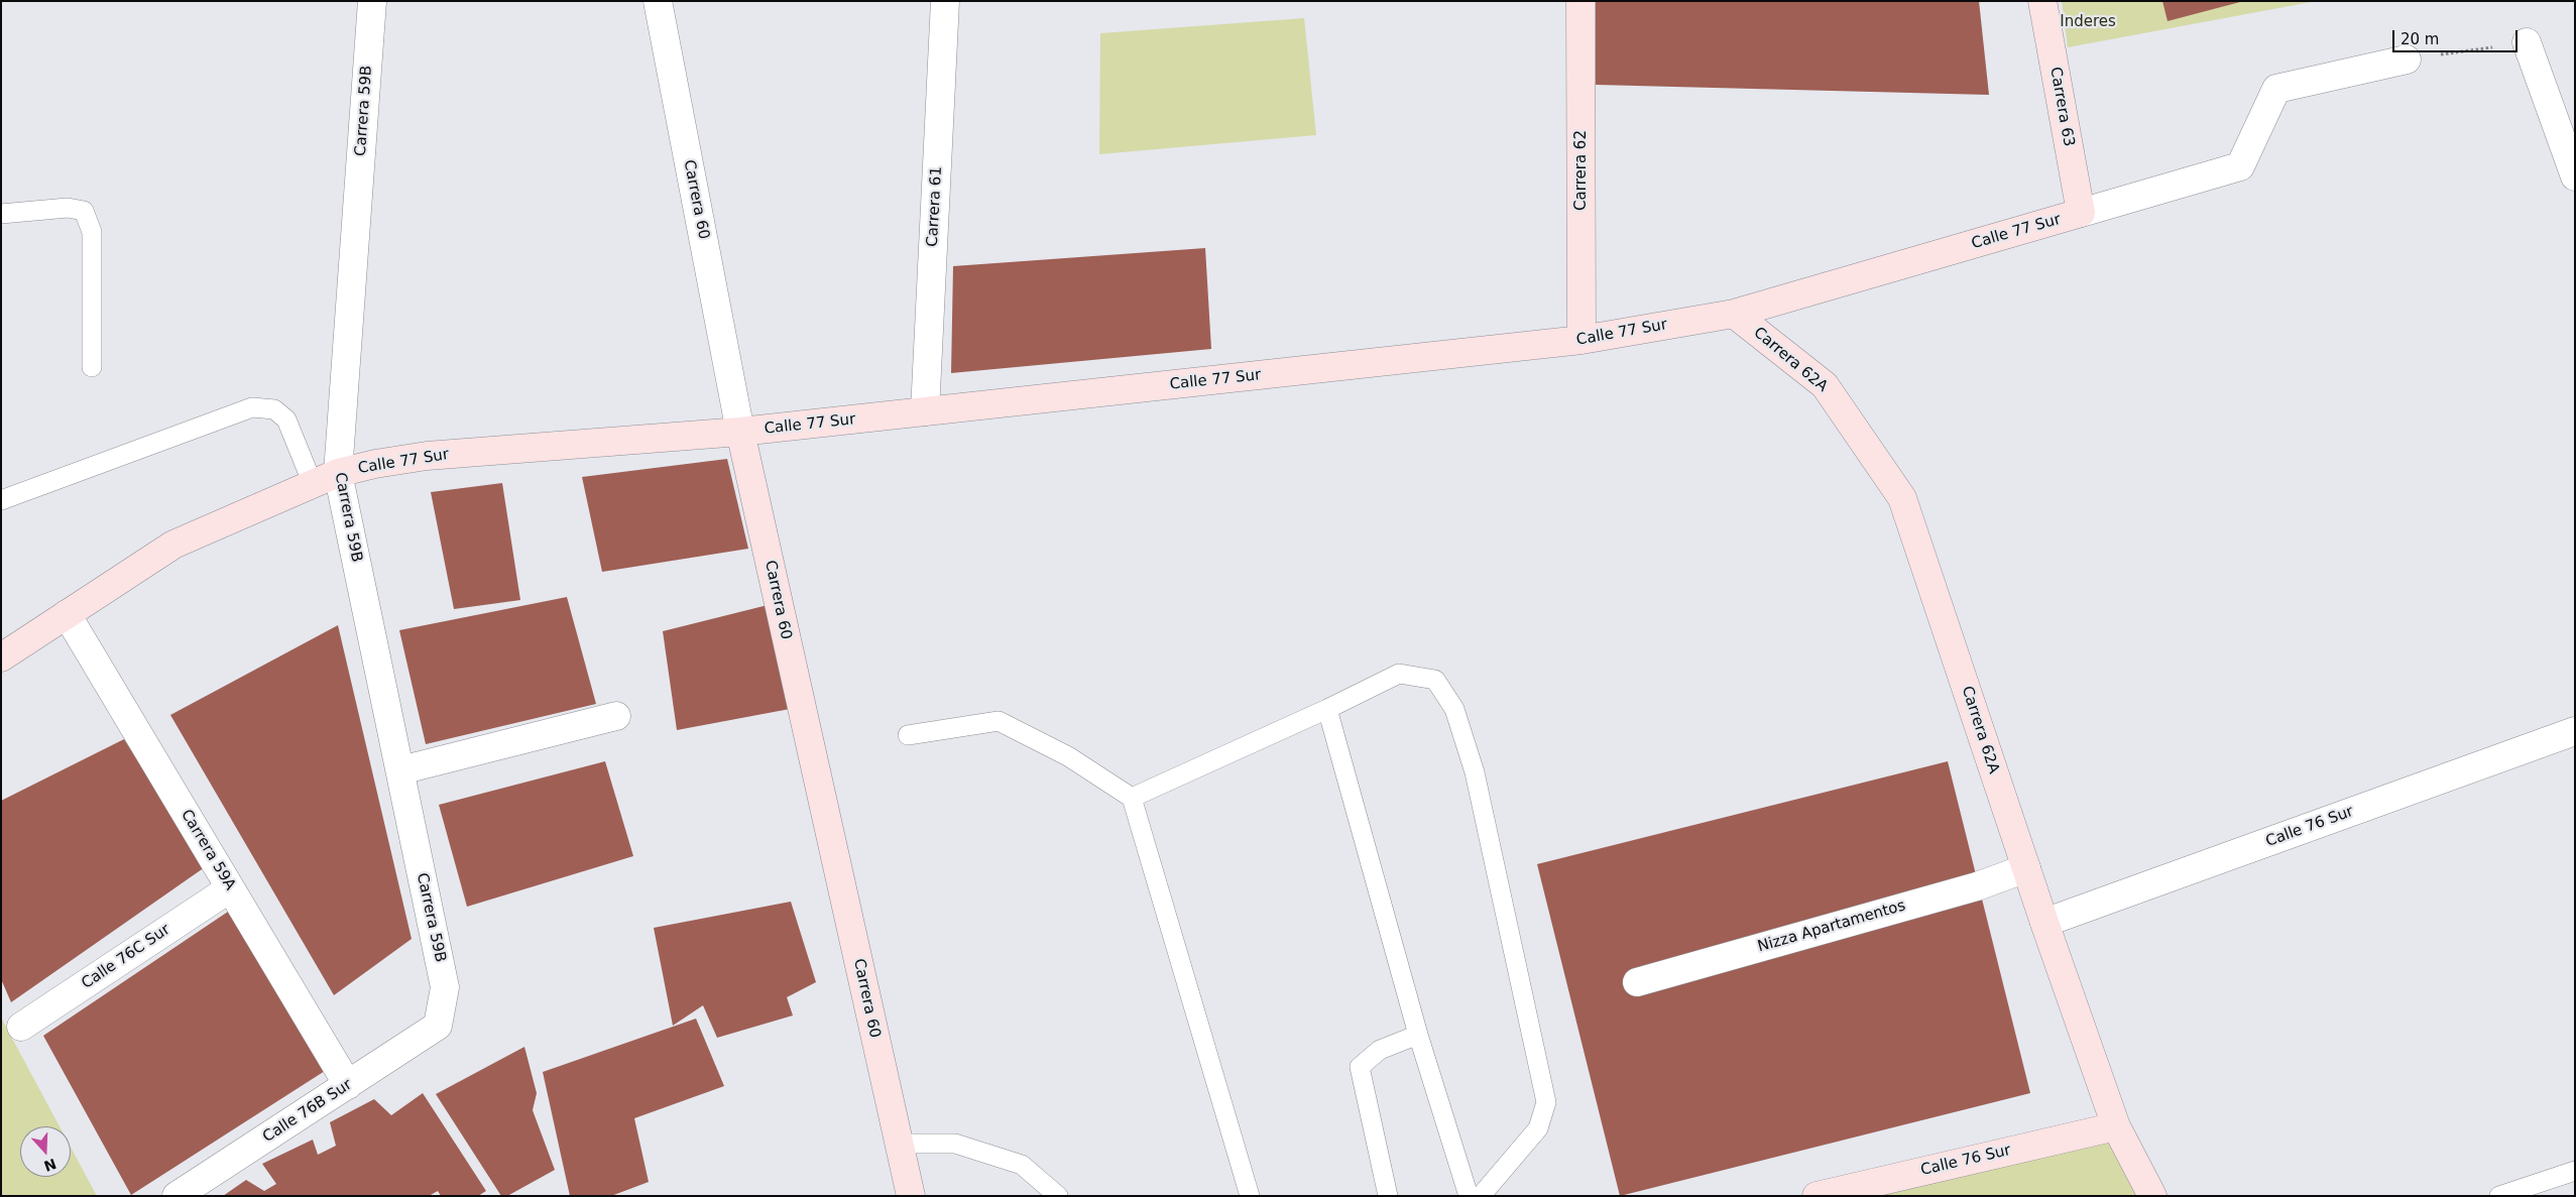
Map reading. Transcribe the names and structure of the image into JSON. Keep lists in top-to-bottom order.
{
  "streets": {
    "street": [
      "Carrera 63",
      "Carrera 59B",
      "Carrera 62",
      "Carrera 60",
      "Carrera 61",
      "Calle 77 Sur",
      "Carrera 62A",
      "Calle 76 Sur",
      "Carrera 59A",
      "Nizza Apartamentos",
      "Calle 76C Sur",
      "Calle 76B Sur"
    ]
  },
  "crossings": [
    ["Carrera 63", "Calle 77 Sur"],
    ["Carrera 59B", "Calle 77 Sur"],
    ["Carrera 59B", "Calle 76B Sur"],
    ["Carrera 62", "Calle 77 Sur"],
    ["Carrera 60", "Calle 77 Sur"],
    ["Carrera 61", "Calle 77 Sur"],
    ["Calle 77 Sur", "Carrera 62A"],
    ["Calle 77 Sur", "Carrera 59A"],
    ["Carrera 62A", "Calle 76 Sur"],
    ["Carrera 62A", "Nizza Apartamentos"],
    ["Carrera 59A", "Calle 76C Sur"],
    ["Carrera 59A", "Calle 76B Sur"]
  ],
  "parks": ["Inderes"],
  "scale_bar": "20 m",
  "north": "bottom"
}
